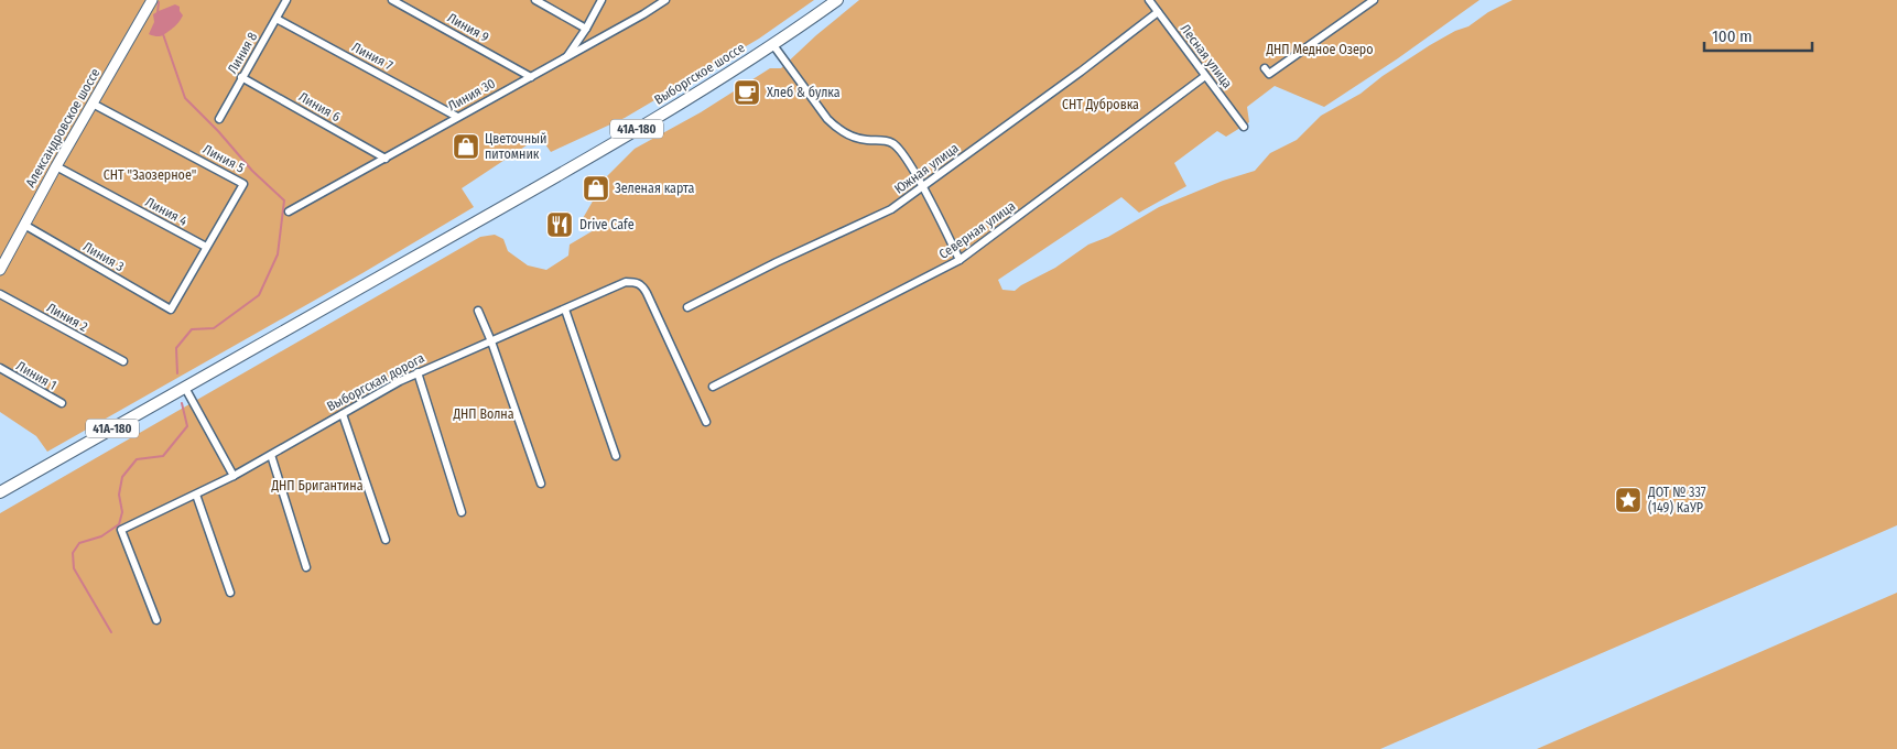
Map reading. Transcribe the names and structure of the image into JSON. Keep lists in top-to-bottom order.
{
  "streets": {
    "main road": ["Выборгское шоссе", "41А-180"],
    "street": [
      "Линия 9",
      "Линия 8",
      "Линия 7",
      "Лесная улица",
      "Линия 30",
      "Линия 6",
      "Александровское шоссе",
      "Линия 5",
      "Южная улица",
      "Линия 4",
      "Северная улица",
      "Линия 3",
      "Линия 2",
      "Линия 1",
      "Выборгская дорога"
    ]
  },
  "crossings": [
    ["Линия 9", "Линия 30"],
    ["Линия 8", "Линия 7"],
    ["Линия 8", "Линия 6"],
    ["Линия 7", "Линия 30"],
    ["Лесная улица", "Южная улица"],
    ["Лесная улица", "Северная улица"],
    ["Выборгское шоссе", "41А-180"],
    ["Линия 30", "Линия 6"],
    ["Александровское шоссе", "Линия 5"],
    ["Александровское шоссе", "Линия 4"],
    ["Александровское шоссе", "Линия 3"],
    ["Линия 5", "Линия 4"],
    ["Линия 5", "Линия 3"]
  ],
  "parks": [
    "ДНП Медное Озеро",
    "СНТ Дубровка",
    "СНТ \"Заозерное\"",
    "ДНП Волна",
    "ДНП Бригантина"
  ],
  "places": {
    "cafe": ["Хлеб & булка"],
    "shop": ["Цветочный питомник", "Зеленая карта"],
    "restaurant": ["Drive Cafe"],
    "place": ["ДОТ № 337 (149) КаУР"]
  },
  "scale_bar": "100 m"
}
